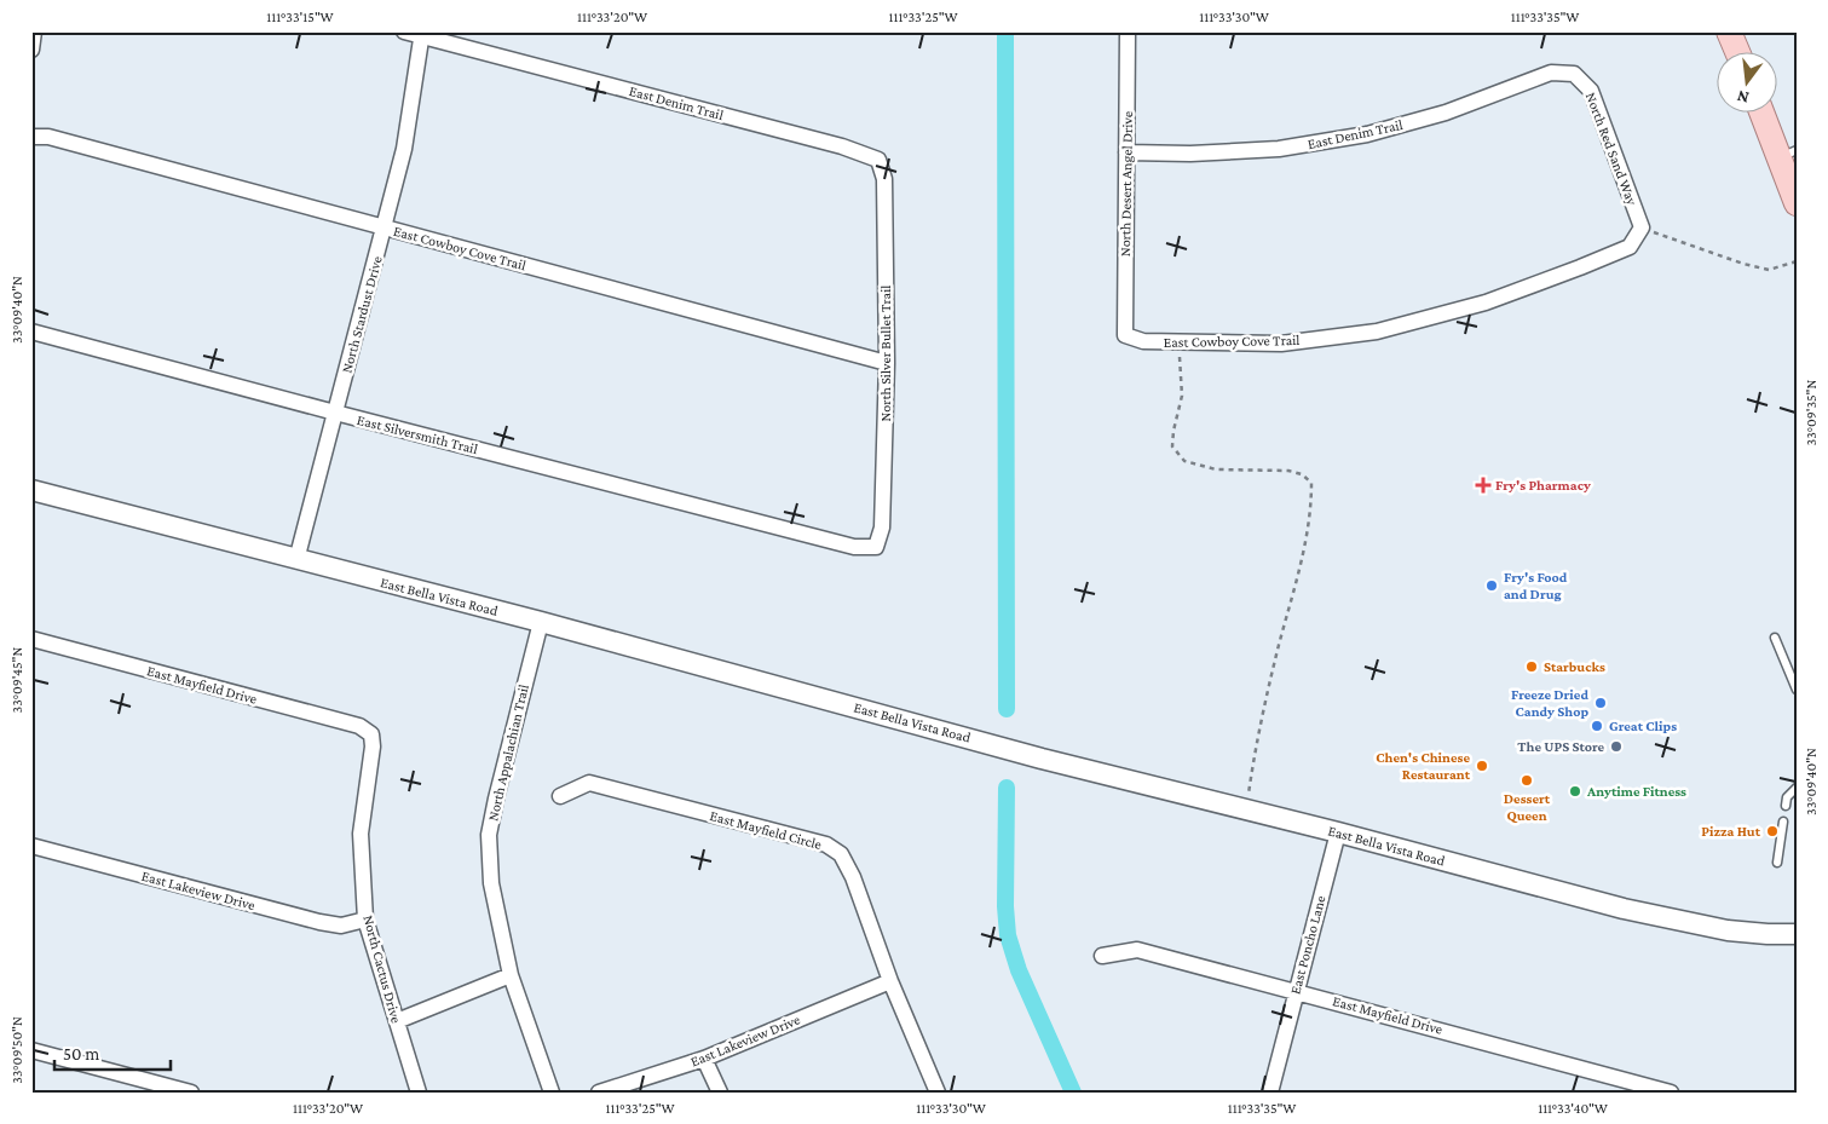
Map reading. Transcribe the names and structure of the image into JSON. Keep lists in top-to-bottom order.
{
  "streets": {
    "street": [
      "East Denim Trail",
      "North Red Sand Way",
      "North Desert Angel Drive",
      "East Cowboy Cove Trail",
      "North Stardust Drive",
      "North Silver Bullet Trail",
      "East Silversmith Trail",
      "East Bella Vista Road",
      "East Mayfield Drive",
      "North Appalachian Trail",
      "East Mayfield Circle",
      "East Lakeview Drive",
      "East Poncho Lane",
      "North Cactus Drive"
    ]
  },
  "crossings": [
    ["East Denim Trail", "North Red Sand Way"],
    ["East Denim Trail", "North Desert Angel Drive"],
    ["East Denim Trail", "North Stardust Drive"],
    ["East Denim Trail", "North Silver Bullet Trail"],
    ["North Red Sand Way", "East Cowboy Cove Trail"],
    ["North Desert Angel Drive", "East Cowboy Cove Trail"],
    ["East Cowboy Cove Trail", "North Stardust Drive"],
    ["East Cowboy Cove Trail", "North Silver Bullet Trail"],
    ["North Stardust Drive", "East Silversmith Trail"],
    ["North Stardust Drive", "East Bella Vista Road"],
    ["North Silver Bullet Trail", "East Silversmith Trail"],
    ["East Bella Vista Road", "North Appalachian Trail"],
    ["East Bella Vista Road", "East Poncho Lane"],
    ["East Mayfield Drive", "East Poncho Lane"],
    ["East Mayfield Drive", "North Cactus Drive"],
    ["East Mayfield Circle", "East Lakeview Drive"],
    ["East Lakeview Drive", "North Cactus Drive"]
  ],
  "places": {
    "health": ["Fry's Pharmacy"],
    "other": [
      "Fry's Food and Drug",
      "Starbucks",
      "Freeze Dried Candy Shop",
      "Great Clips",
      "The UPS Store",
      "Chen's Chinese Restaurant",
      "Dessert Queen",
      "Anytime Fitness",
      "Pizza Hut"
    ]
  },
  "scale_bar": "50 m",
  "north": "bottom",
  "coordinates": [
    "111°33'15\"W",
    "111°33'20\"W",
    "111°33'25\"W",
    "111°33'30\"W",
    "111°33'35\"W",
    "33°09'40\"N",
    "33°09'35\"N",
    "33°09'45\"N",
    "33°09'50\"N",
    "111°33'40\"W"
  ]
}
